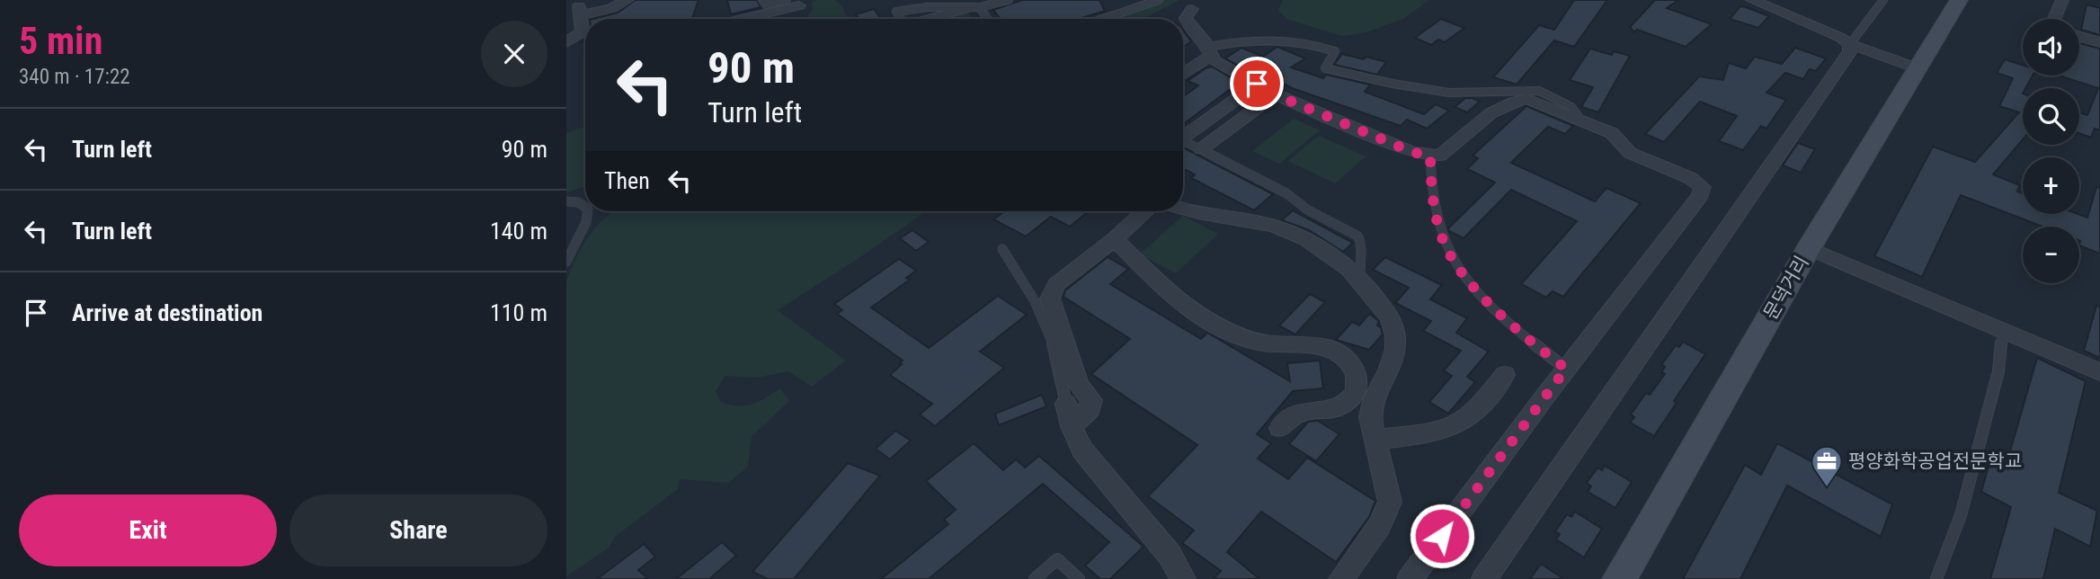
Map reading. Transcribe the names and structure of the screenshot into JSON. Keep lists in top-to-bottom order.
{
  "streets": {
    "main road": ["문덕거리"]
  },
  "places": {
    "office": ["평양화학공업전문학교"]
  },
  "page": {
    "heading": ["5 min", "340 m · 17:22"],
    "map_buttons": ["+", "−"],
    "turn": ["90 m", "Turn left"],
    "list": [
      {
        "name": "Turn left",
        "value": "90 m"
      },
      {
        "name": "Turn left",
        "value": "140 m"
      },
      {
        "name": "Arrive at destination",
        "value": "110 m"
      }
    ],
    "then": "Then",
    "buttons": ["Exit", "Share"]
  }
}
